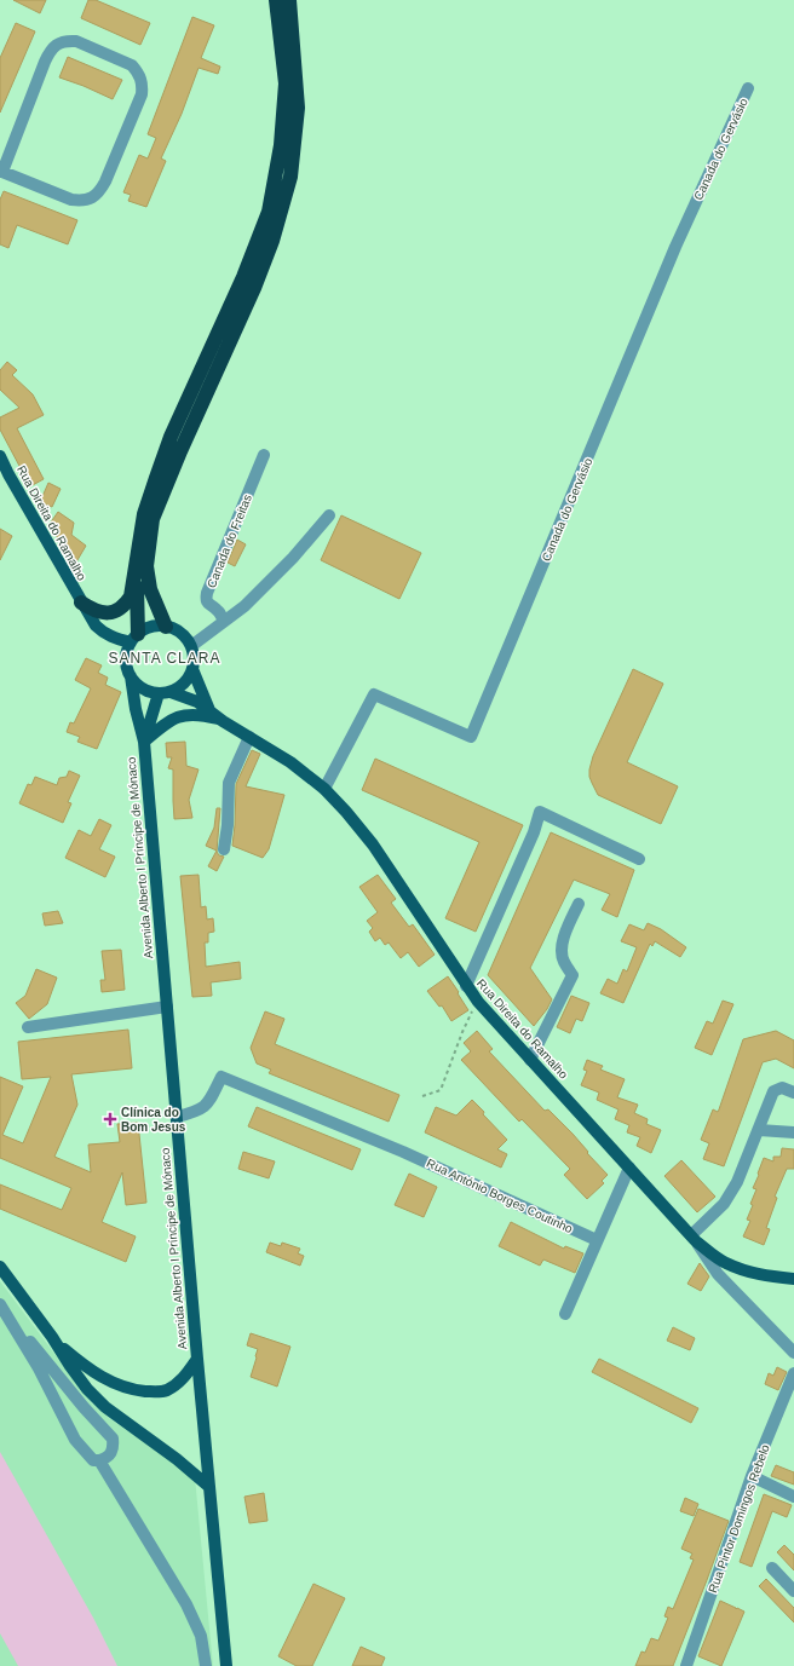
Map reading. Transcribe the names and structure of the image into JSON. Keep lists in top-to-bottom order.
{
  "streets": {
    "main road": ["Rua Direita do Ramalho", "Avenida Alberto I Príncipe de Mónaco"],
    "street": [
      "Canada do Gervásio",
      "Canada do Freitas",
      "Rua António Borges Coutinho",
      "Rua Pintor Domingos Rebelo"
    ]
  },
  "crossings": [
    ["Canada do Gervásio", "Rua Direita do Ramalho"],
    ["Rua Direita do Ramalho", "Avenida Alberto I Príncipe de Mónaco"],
    ["Avenida Alberto I Príncipe de Mónaco", "Rua António Borges Coutinho"]
  ],
  "districts": ["SANTA CLARA"],
  "places": {
    "health": ["Clínica do Bom Jesus"]
  }
}
